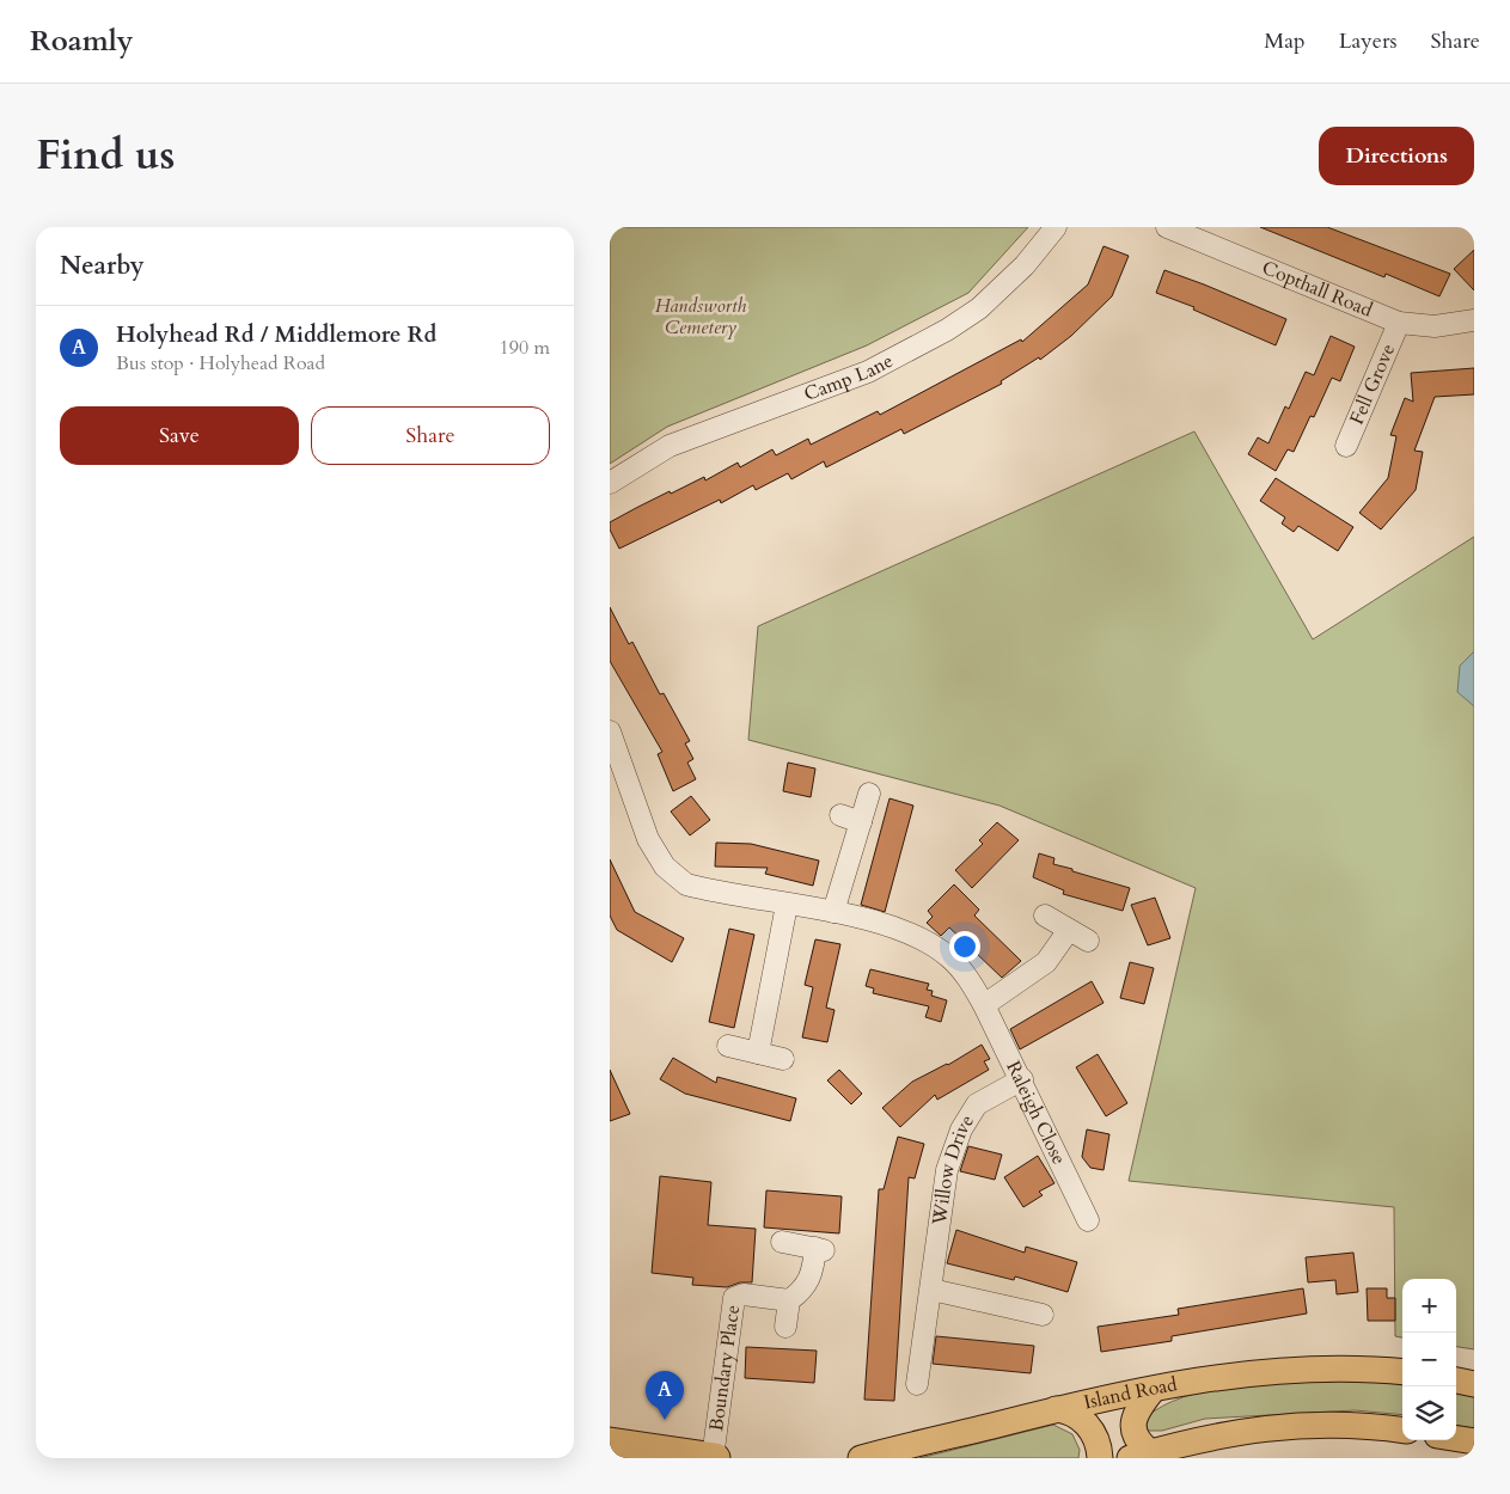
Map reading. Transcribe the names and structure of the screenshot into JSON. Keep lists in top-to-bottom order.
{
  "streets": {
    "main road": ["Island Road"],
    "street": [
      "Copthall Road",
      "Camp Lane",
      "Fell Grove",
      "Raleigh Close",
      "Willow Drive",
      "Boundary Place"
    ]
  },
  "crossings": [
    ["Copthall Road", "Fell Grove"],
    ["Raleigh Close", "Willow Drive"]
  ],
  "parks": ["Handsworth Cemetery"],
  "page": {
    "header": "Roamly",
    "nav": ["Map", "Layers", "Share"],
    "title": "Find us",
    "buttons": [
      "Directions",
      ["Save", "Share"]
    ],
    "heading": "Nearby",
    "list": [
      {
        "mark": "A",
        "name": "Holyhead Rd / Middlemore Rd",
        "note": "Bus stop · Holyhead Road",
        "value": "190 m"
      }
    ],
    "map_buttons": ["+", "−"],
    "pins": "A"
  }
}
